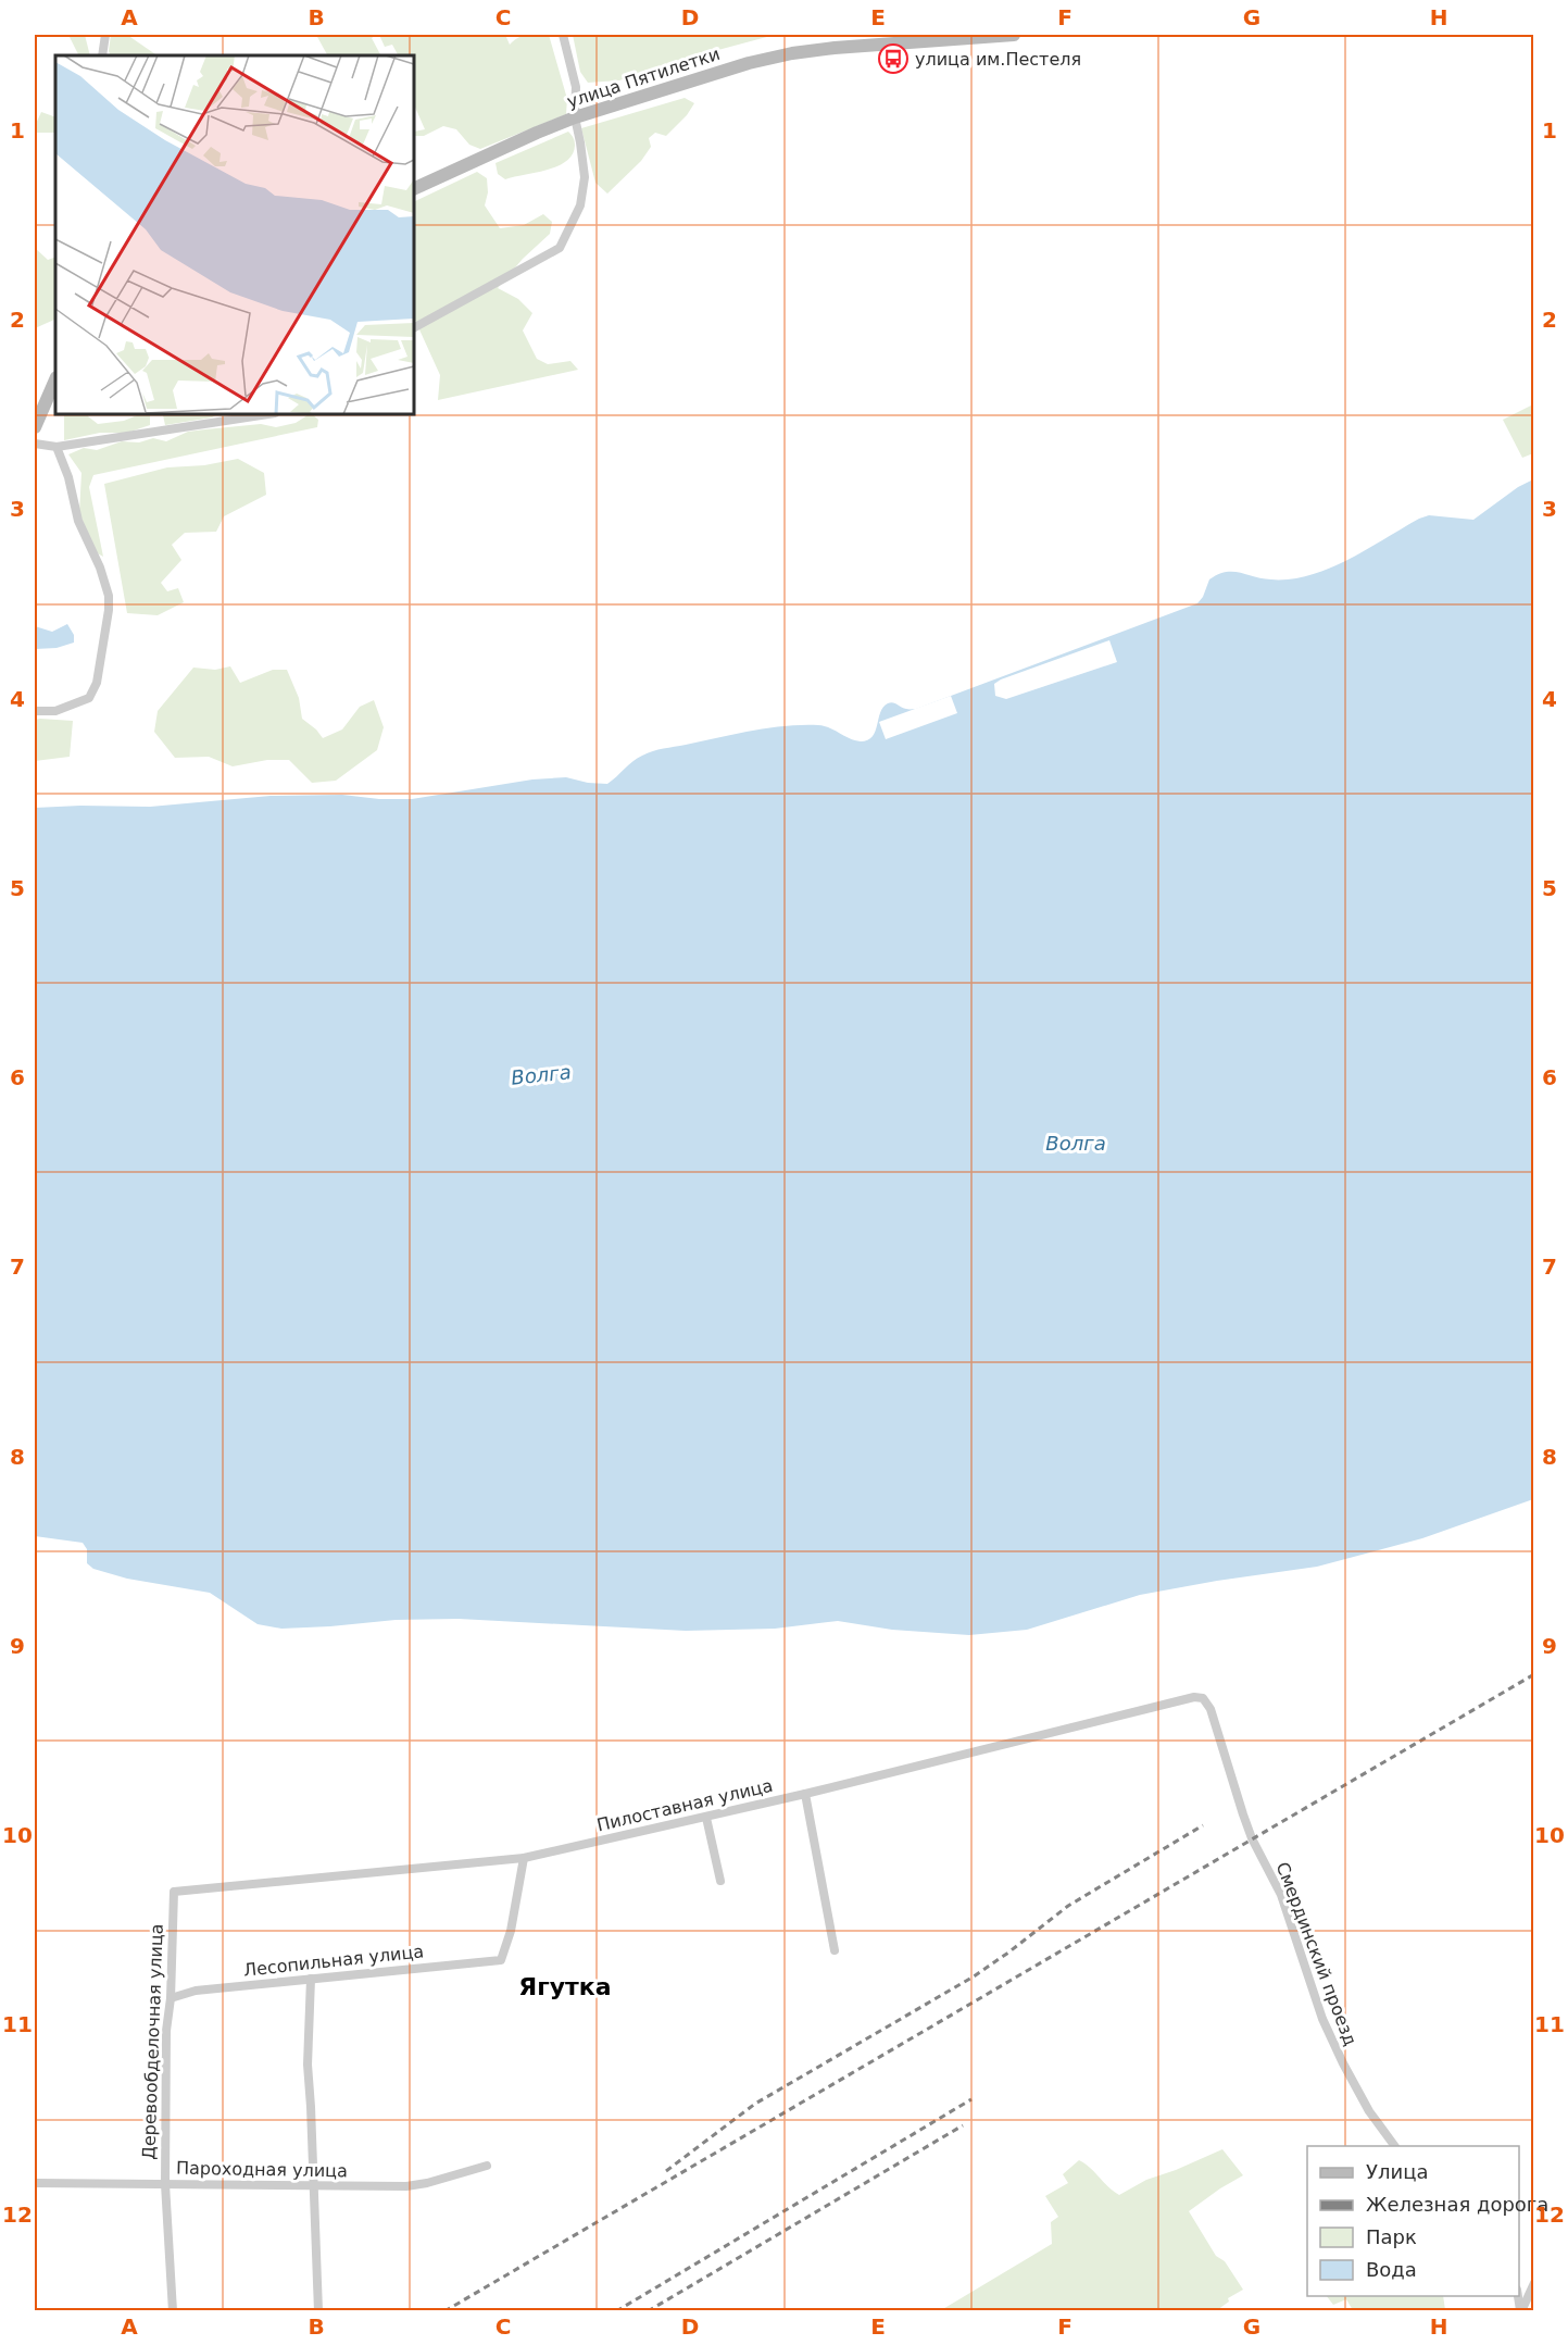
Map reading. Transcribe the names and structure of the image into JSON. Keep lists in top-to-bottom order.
{
  "streets": {
    "main road": ["улица Пятилетки"],
    "street": [
      "Пилоставная улица",
      "Смердинский проезд",
      "Лесопильная улица",
      "Деревообделочная улица",
      "Пароходная улица"
    ]
  },
  "crossings": [
    ["Пилоставная улица", "Смердинский проезд"],
    ["Пилоставная улица", "Лесопильная улица"],
    ["Пилоставная улица", "Деревообделочная улица"],
    ["Лесопильная улица", "Деревообделочная улица"],
    ["Деревообделочная улица", "Пароходная улица"]
  ],
  "districts": ["Ягутка"],
  "water": ["Волга"],
  "places": {
    "bus stop": ["улица им.Пестеля"]
  },
  "legend": [
    "Улица",
    "Железная дорога",
    "Парк",
    "Вода"
  ],
  "grid": {
    "columns": [
      "A",
      "B",
      "C",
      "D",
      "E",
      "F",
      "G",
      "H"
    ],
    "rows": [
      "1",
      "2",
      "3",
      "4",
      "5",
      "6",
      "7",
      "8",
      "9",
      "10",
      "11",
      "12"
    ]
  }
}
